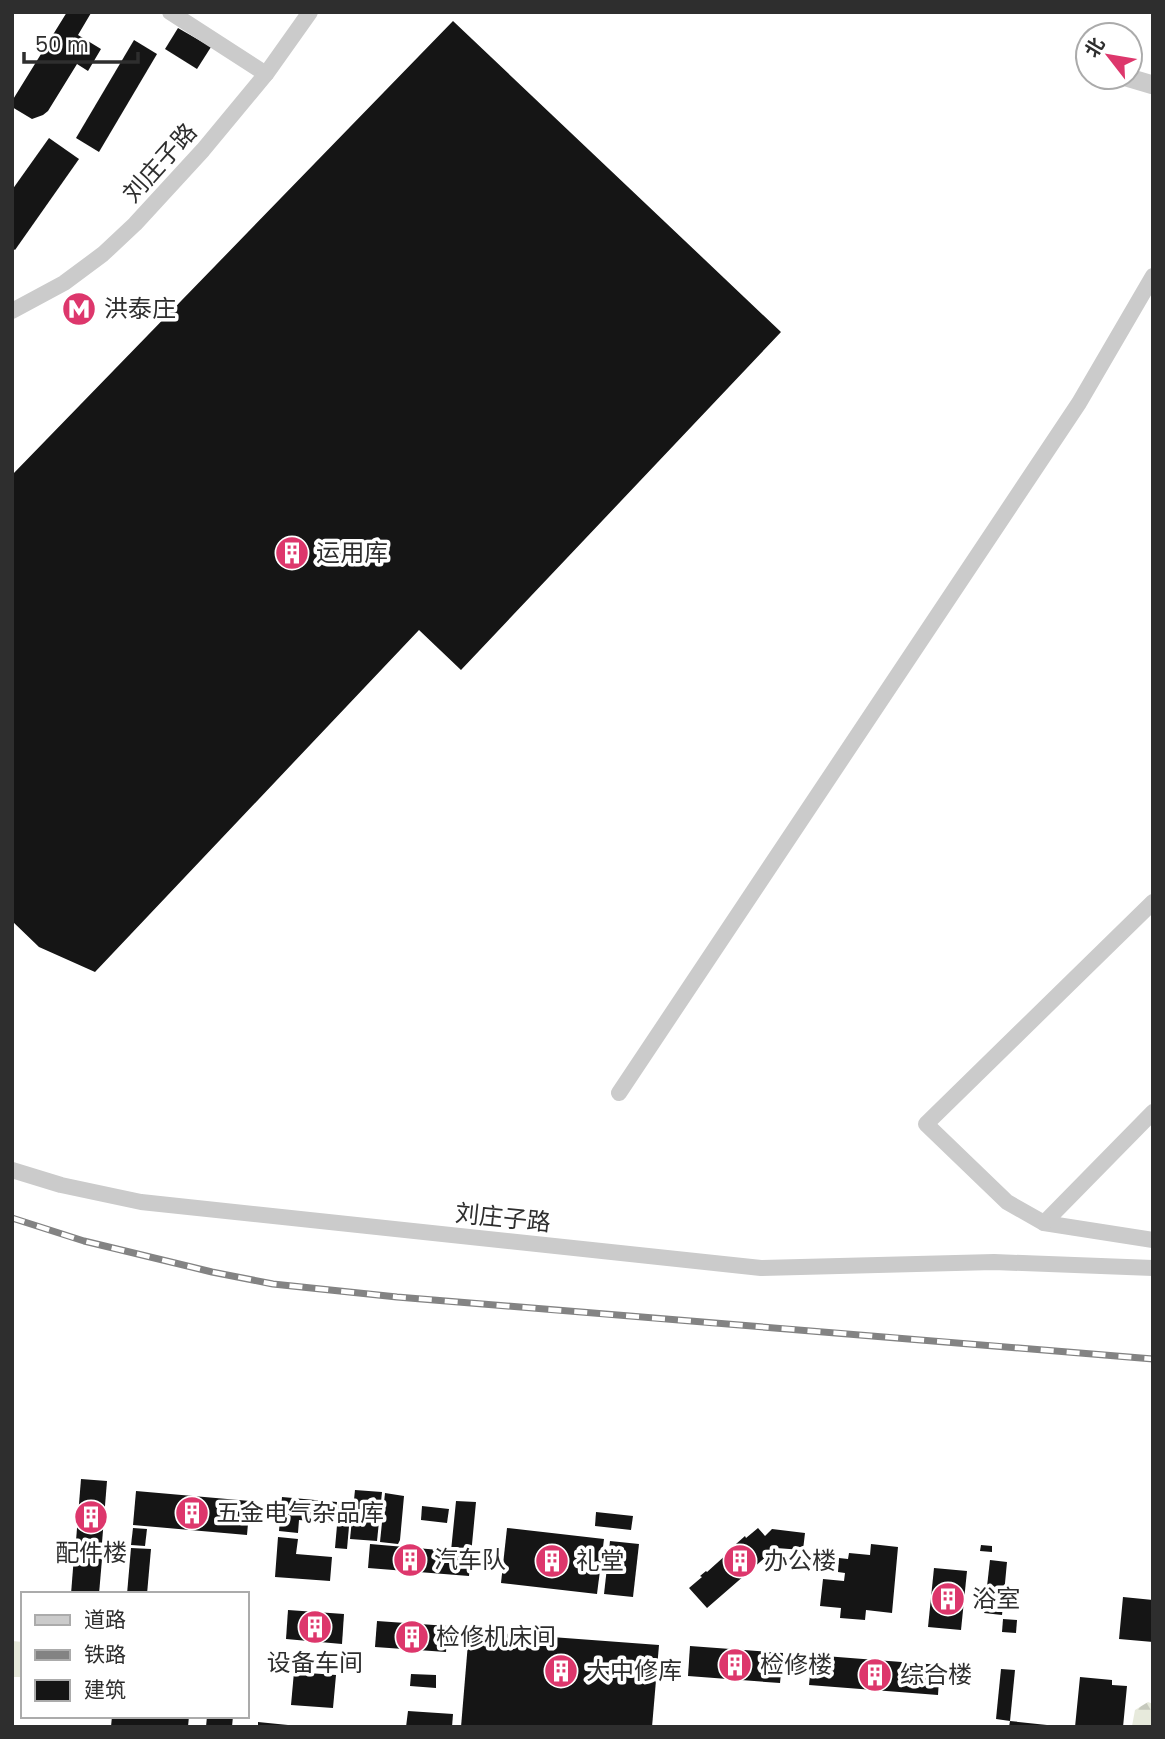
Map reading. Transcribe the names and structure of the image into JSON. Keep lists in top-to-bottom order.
{
  "streets": {
    "street": ["刘庄子路"]
  },
  "places": {
    "metro station": ["洪泰庄"],
    "building": [
      "运用库",
      "五金电气杂品库",
      "配件楼",
      "汽车队",
      "礼堂",
      "办公楼",
      "浴室",
      "设备车间",
      "检修机床间",
      "检修楼",
      "大中修库",
      "综合楼"
    ]
  },
  "legend": ["道路", "铁路", "建筑"],
  "scale_bar": "50 m",
  "north": "top left"
}
